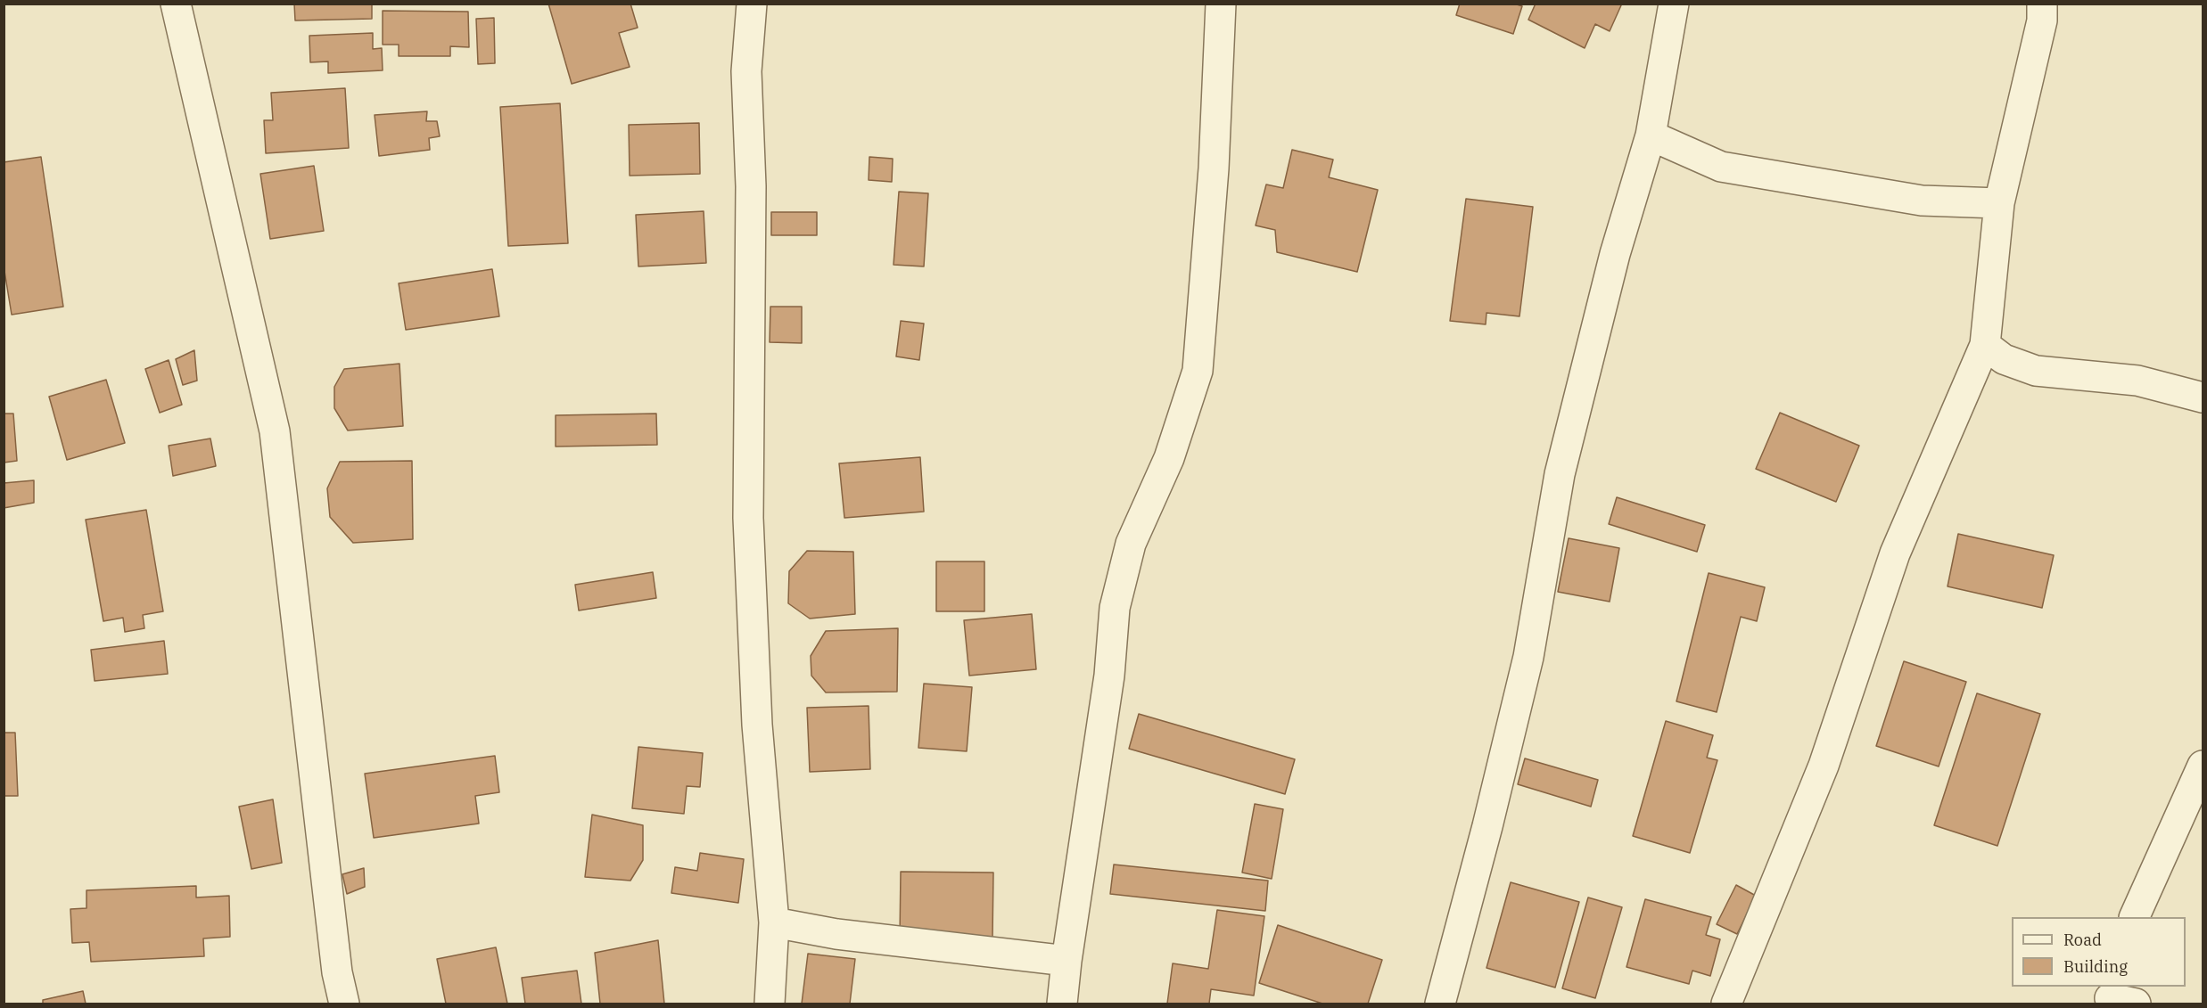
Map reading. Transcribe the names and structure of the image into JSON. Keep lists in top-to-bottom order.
{
  "legend": ["Road", "Building"]
}
